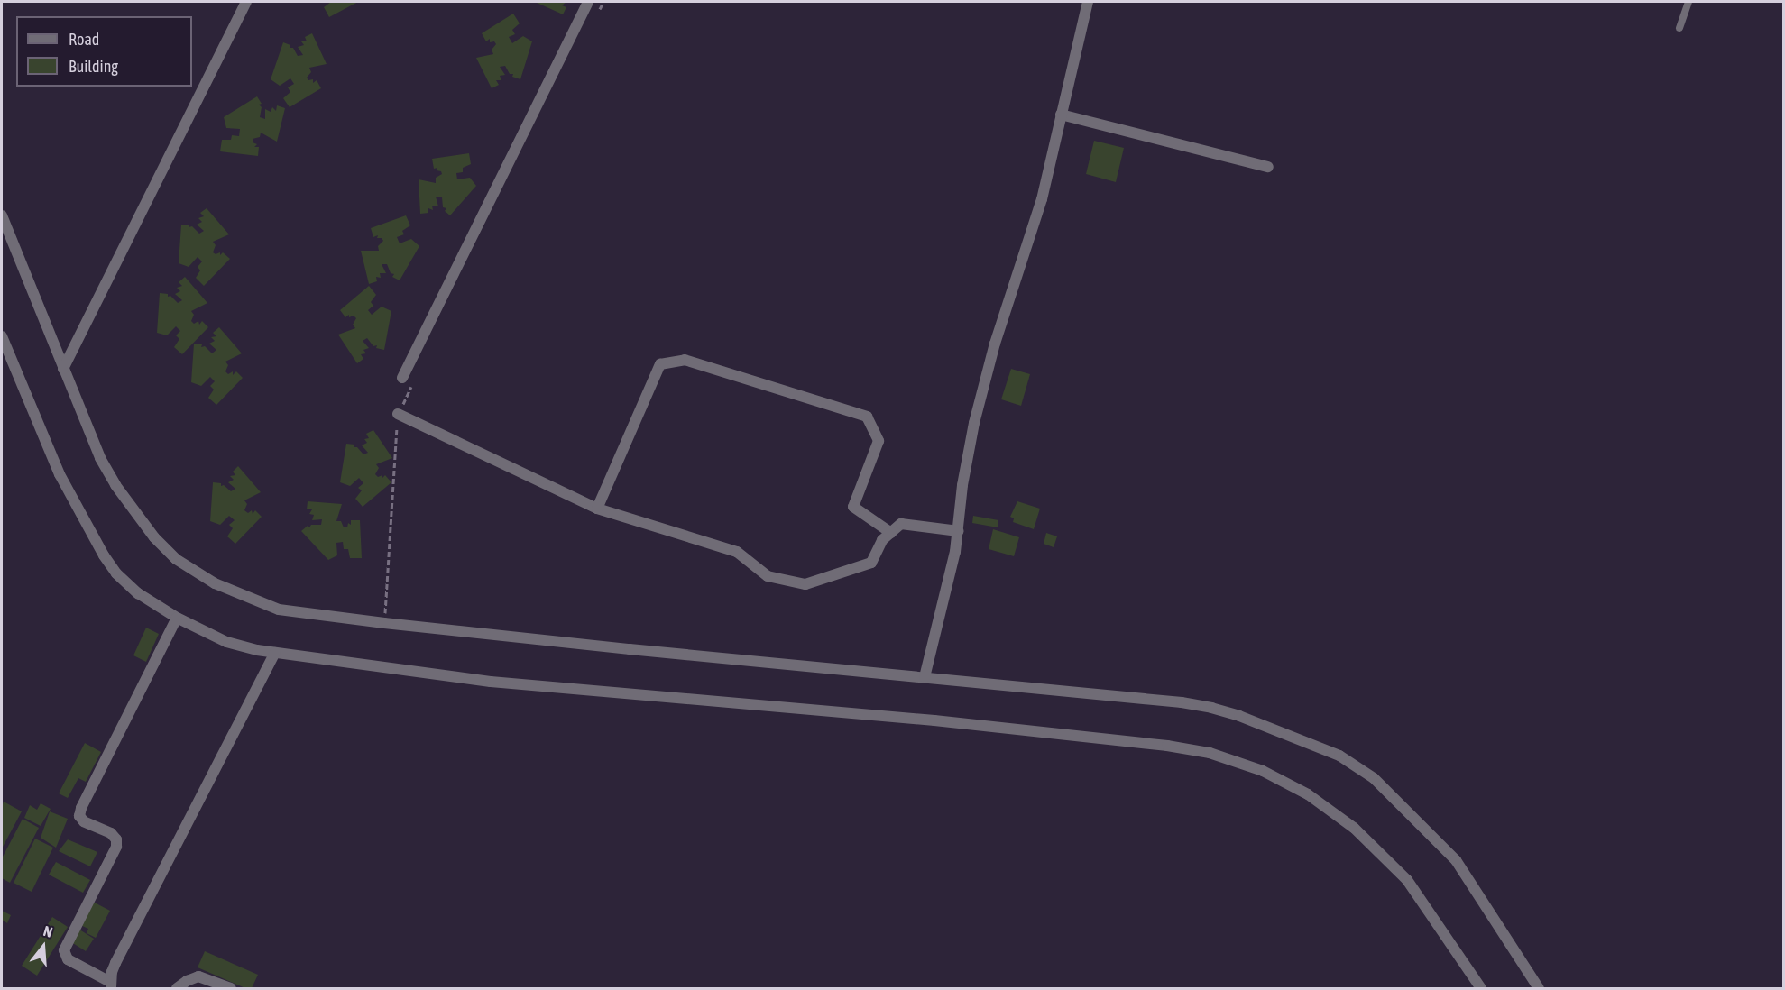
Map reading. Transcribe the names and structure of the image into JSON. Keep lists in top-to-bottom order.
{
  "legend": ["Road", "Building"],
  "north": "top"
}
